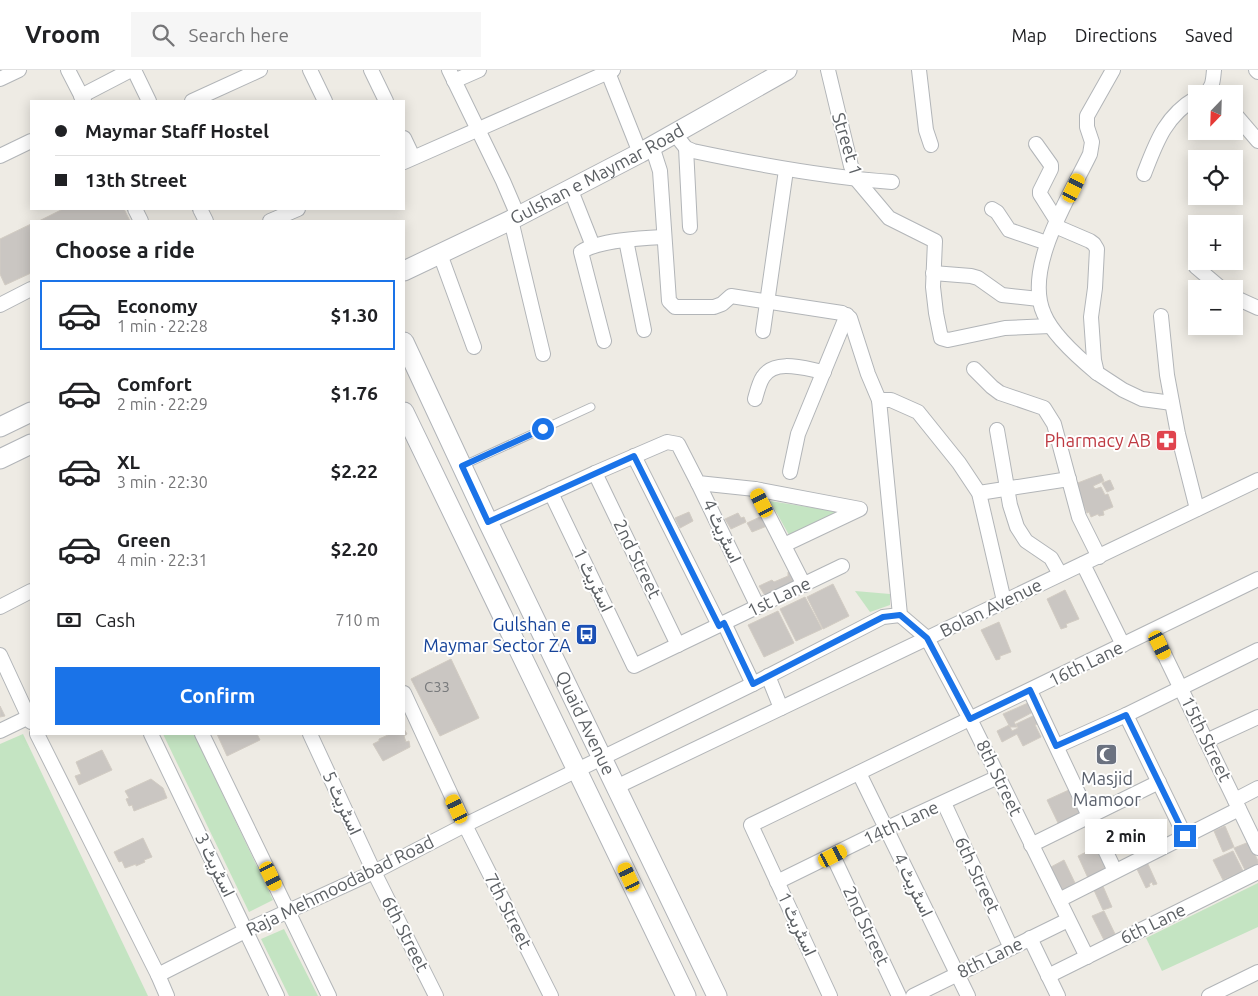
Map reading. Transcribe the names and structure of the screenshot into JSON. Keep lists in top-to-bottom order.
{
  "streets": {
    "main road": ["Gulshan e Maymar Road", "Quaid Avenue"],
    "street": [
      "Street 1",
      "اسٹریٹ 4",
      "2nd Street",
      "اسٹریٹ 1",
      "1st Lane",
      "Bolan Avenue",
      "16th Lane",
      "15th Street",
      "8th Street",
      "اسٹریٹ 5",
      "14th Lane",
      "اسٹریٹ 3",
      "6th Street",
      "Raja Mehmoodabad Road",
      "7th Street",
      "6th Lane",
      "8th Lane"
    ]
  },
  "crossings": [
    ["اسٹریٹ 4", "1st Lane"],
    ["اسٹریٹ 4", "16th Lane"],
    ["اسٹریٹ 4", "14th Lane"],
    ["اسٹریٹ 4", "8th Lane"],
    ["2nd Street", "1st Lane"],
    ["2nd Street", "14th Lane"],
    ["اسٹریٹ 1", "1st Lane"],
    ["اسٹریٹ 1", "16th Lane"],
    ["اسٹریٹ 1", "14th Lane"],
    ["Bolan Avenue", "Quaid Avenue"],
    ["Bolan Avenue", "8th Street"],
    ["16th Lane", "15th Street"],
    ["16th Lane", "8th Street"],
    ["Quaid Avenue", "Raja Mehmoodabad Road"],
    ["8th Street", "14th Lane"],
    ["8th Street", "6th Lane"],
    ["8th Street", "8th Lane"],
    ["اسٹریٹ 5", "6th Street"],
    ["اسٹریٹ 5", "Raja Mehmoodabad Road"],
    ["14th Lane", "6th Street"],
    ["اسٹریٹ 3", "Raja Mehmoodabad Road"],
    ["6th Street", "Raja Mehmoodabad Road"],
    ["6th Street", "8th Lane"],
    ["Raja Mehmoodabad Road", "7th Street"]
  ],
  "places": {
    "pharmacy": ["Pharmacy AB"],
    "bus stop": ["Gulshan e Maymar Sector ZA"],
    "mosque": ["Masjid Mamoor"]
  },
  "house_numbers": ["C33"],
  "north": "bottom left",
  "page": {
    "header": "Vroom",
    "search": "Search here",
    "nav": ["Map", "Directions", "Saved"],
    "map_buttons": ["+", "−"],
    "banner": ["Maymar Staff Hostel", "13th Street"],
    "heading": "Choose a ride",
    "list": [
      {
        "name": "Economy",
        "note": "1 min · 22:28",
        "value": "$1.30"
      },
      {
        "name": "Comfort",
        "note": "2 min · 22:29",
        "value": "$1.76"
      },
      {
        "name": "XL",
        "note": "3 min · 22:30",
        "value": "$2.22"
      },
      {
        "name": "Green",
        "note": "4 min · 22:31",
        "value": "$2.20"
      }
    ],
    "pay": ["Cash", "710 m"],
    "buttons": "Confirm",
    "bubble": "2 min"
  }
}
